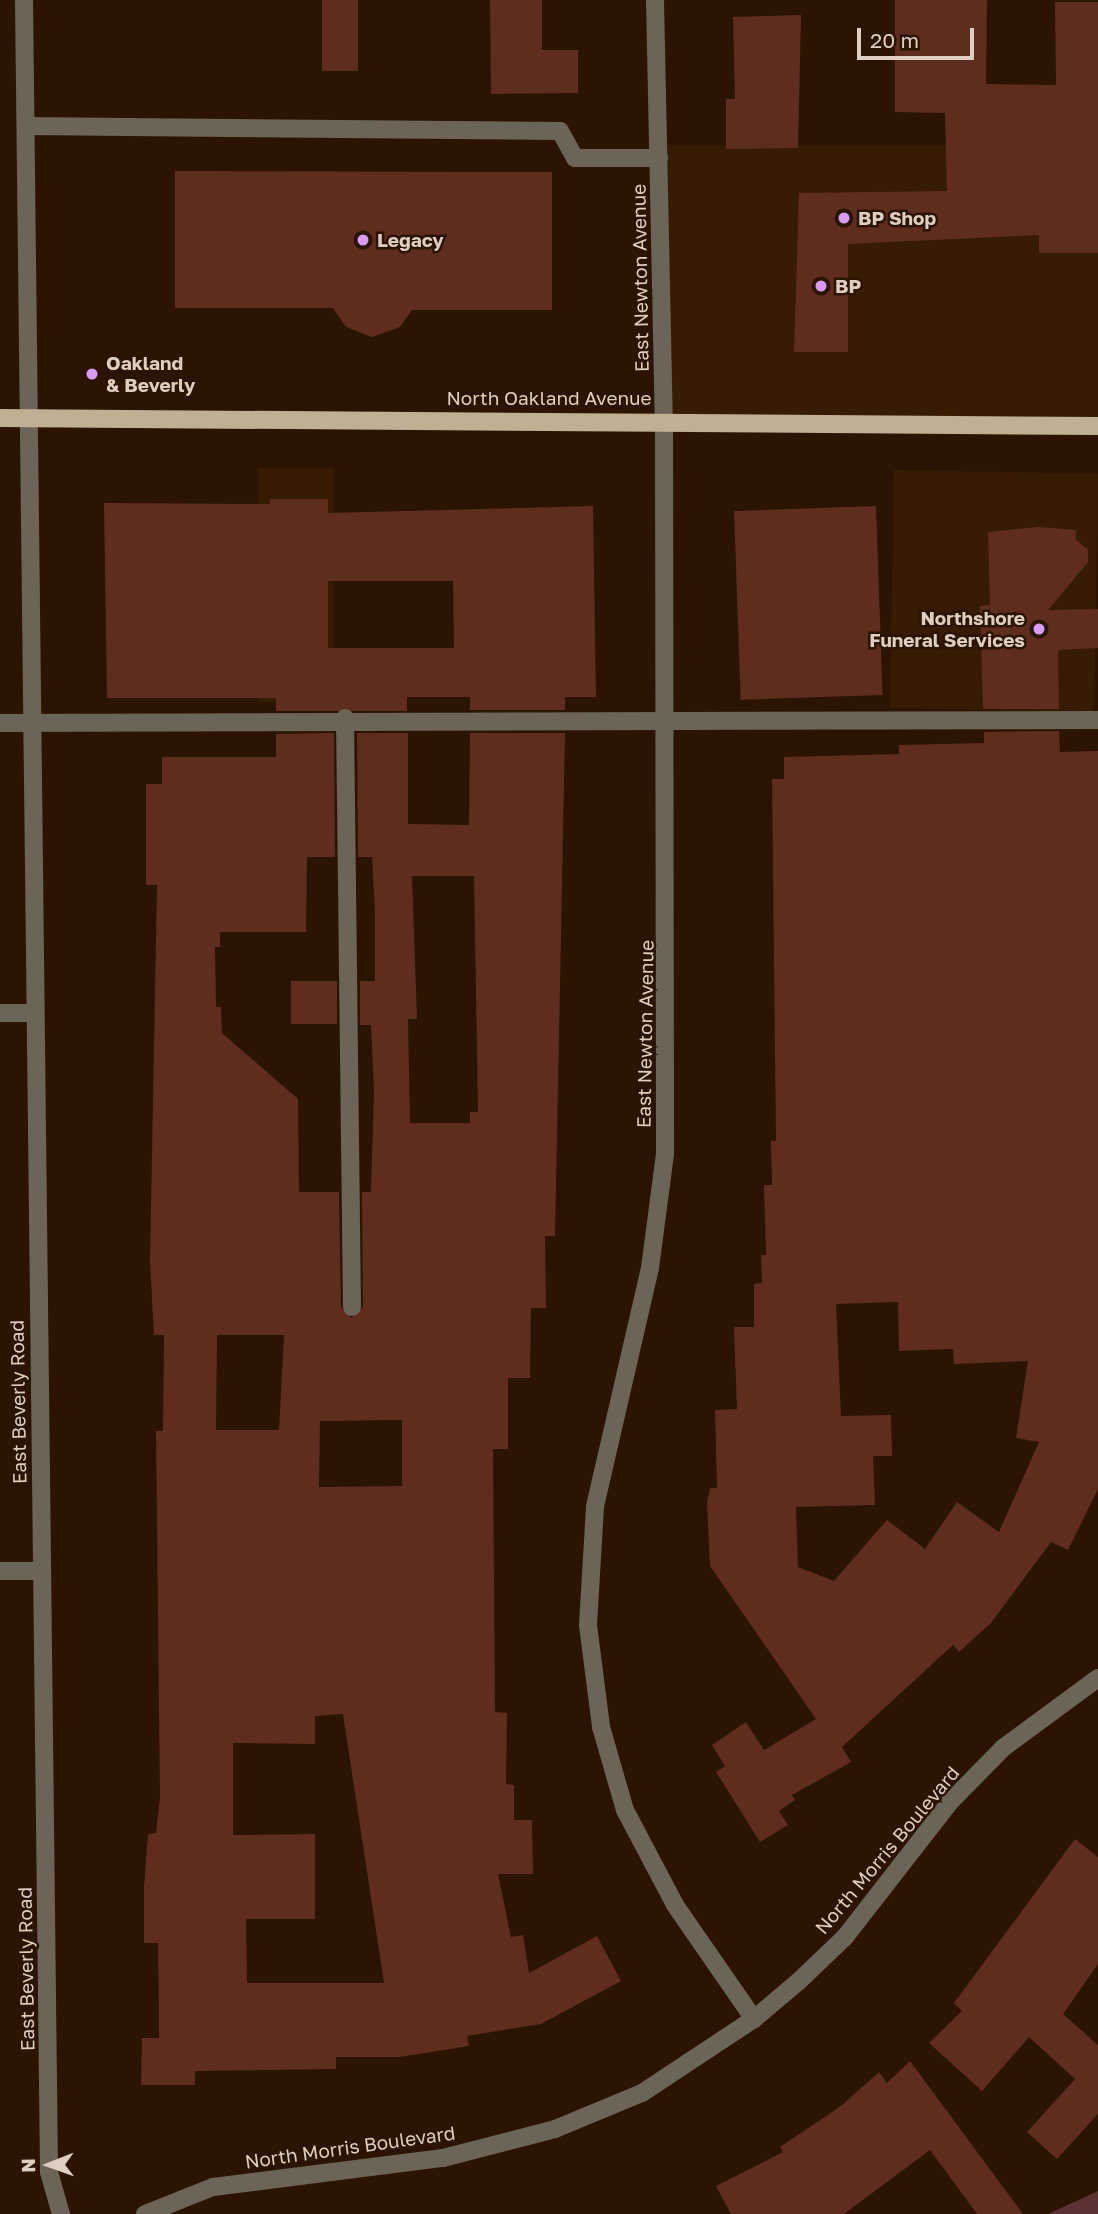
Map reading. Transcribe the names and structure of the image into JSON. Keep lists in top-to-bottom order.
{
  "streets": {
    "main road": ["North Oakland Avenue"],
    "street": ["East Newton Avenue", "East Beverly Road", "North Morris Boulevard"]
  },
  "crossings": [
    ["East Newton Avenue", "North Oakland Avenue"],
    ["East Newton Avenue", "North Morris Boulevard"],
    ["North Oakland Avenue", "East Beverly Road"]
  ],
  "places": [
    "BP Shop",
    "Legacy",
    "BP",
    "Oakland & Beverly",
    "Northshore Funeral Services"
  ],
  "scale_bar": "20 m",
  "north": "left"
}
